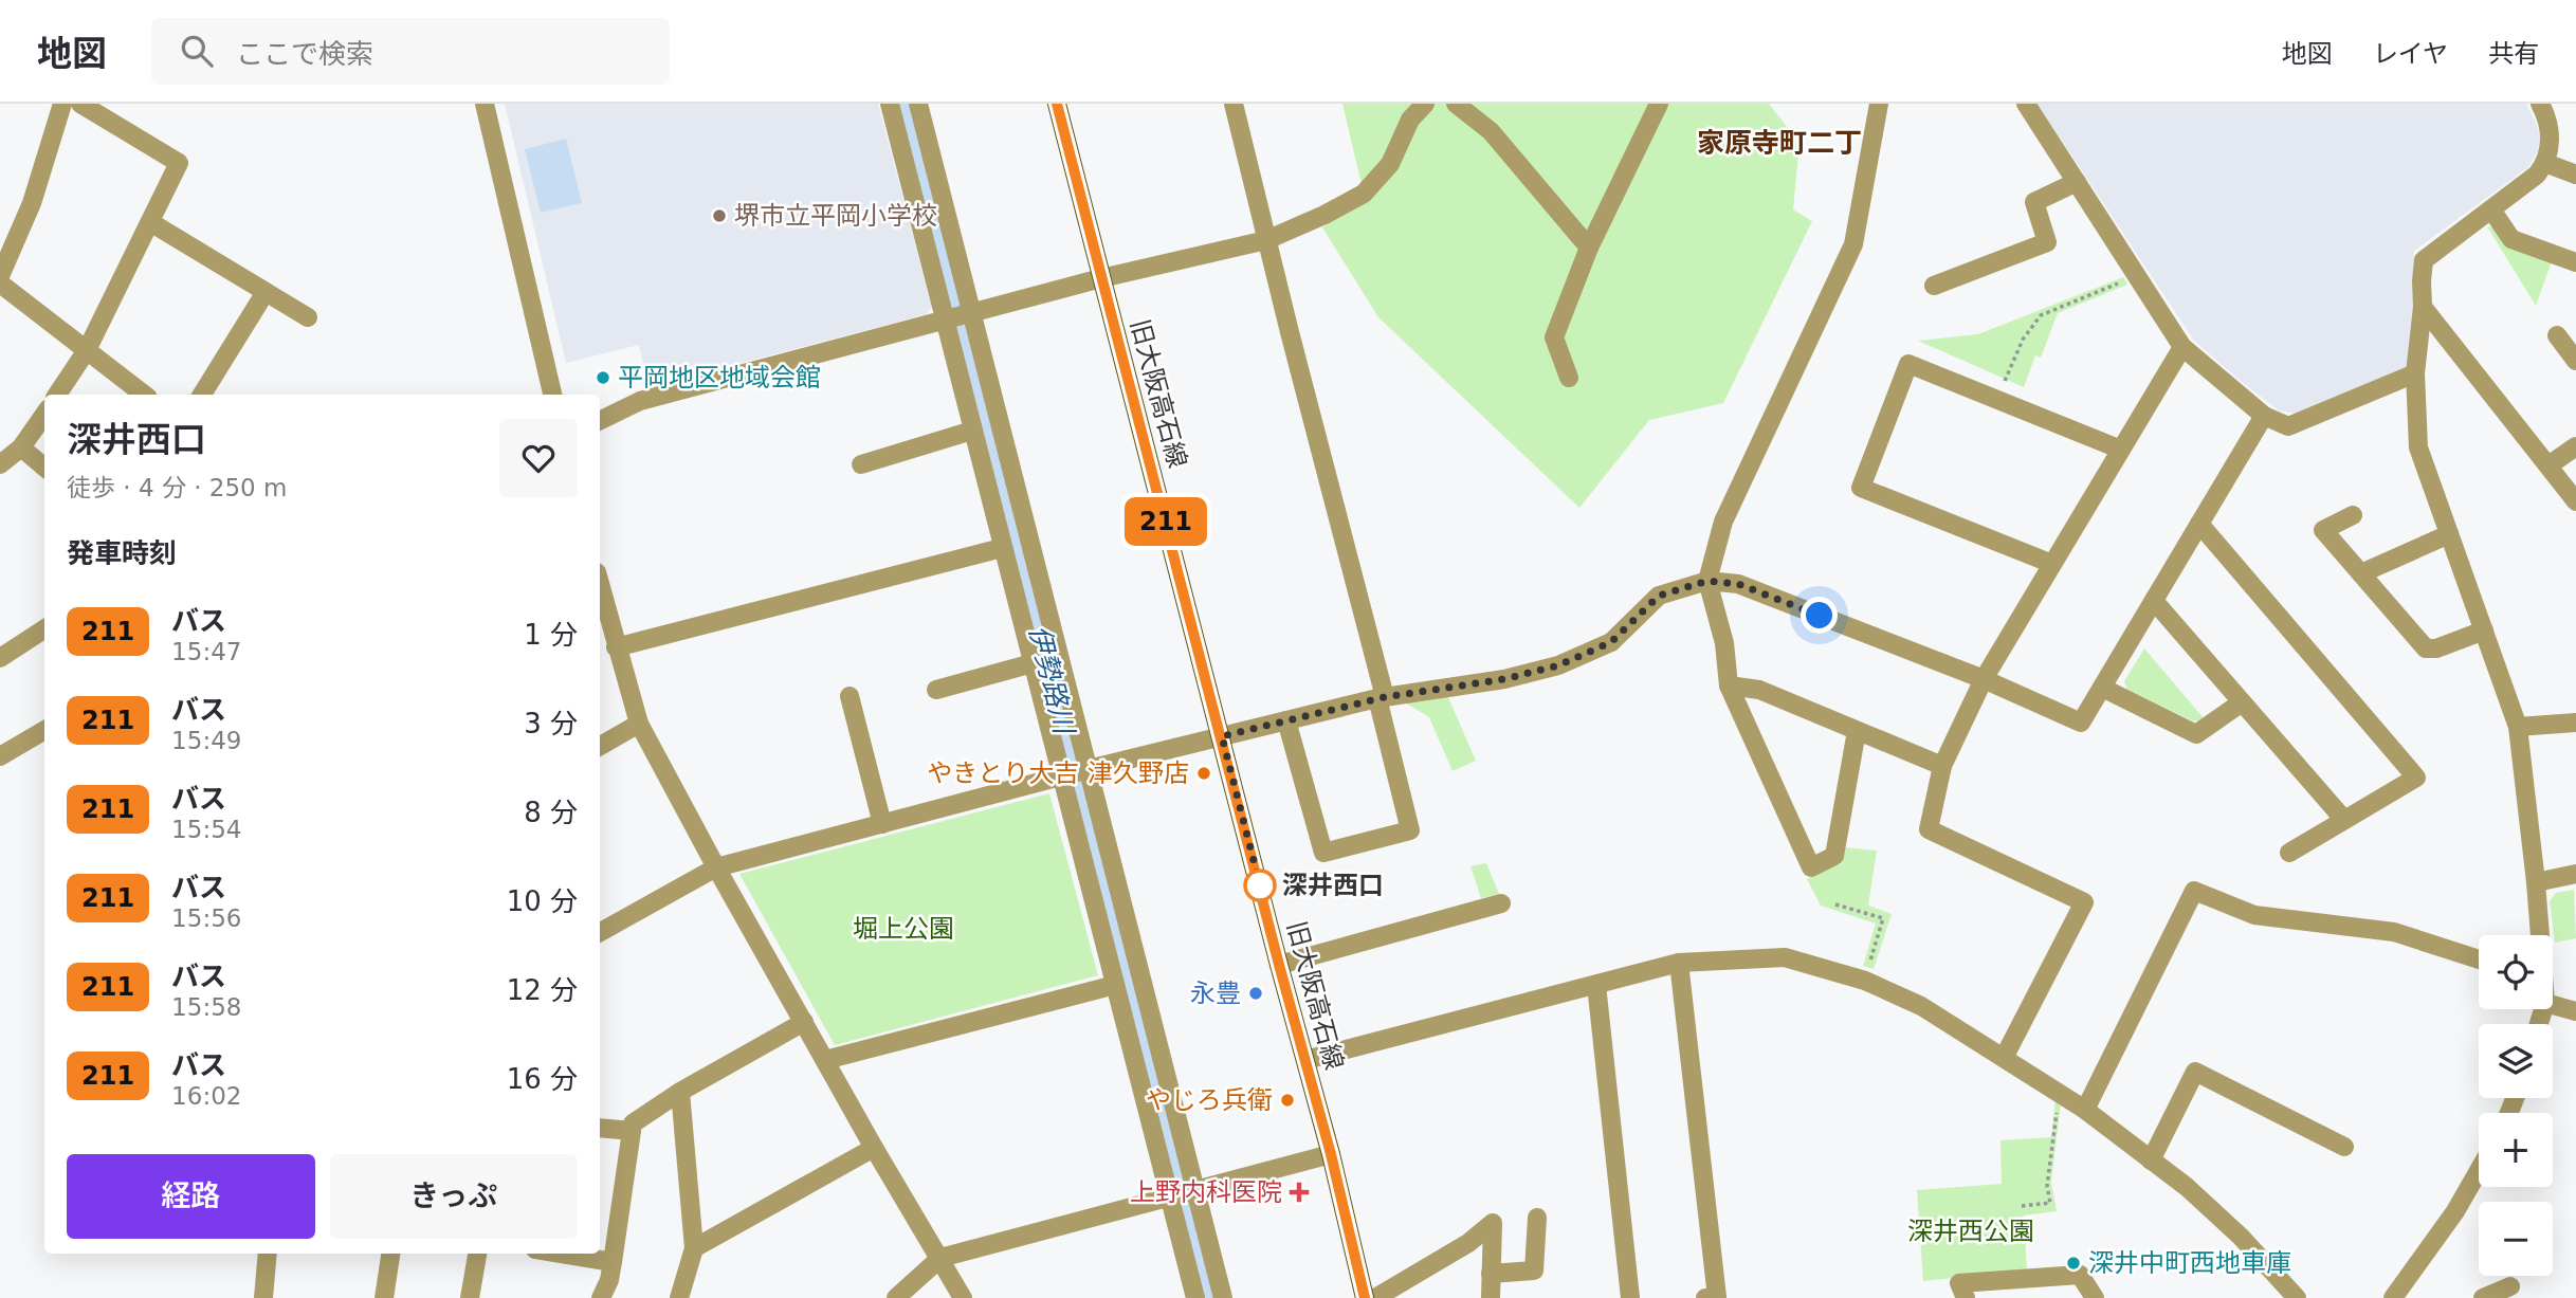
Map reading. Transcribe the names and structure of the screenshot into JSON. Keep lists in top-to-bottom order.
{
  "streets": {
    "main road": ["旧大阪高石線"]
  },
  "districts": ["家原寺町二丁"],
  "water": ["伊勢路川"],
  "parks": ["堀上公園", "深井西公園"],
  "places": {
    "other": [
      "堺市立平岡小学校",
      "平岡地区地域会館",
      "やきとり大吉 津久野店",
      "深井西口",
      "永豊",
      "やじろ兵衛",
      "深井中町西地車庫"
    ],
    "health": ["上野内科医院"]
  },
  "lines": ["bus line 211"],
  "page": {
    "header": "地図",
    "search": "ここで検索",
    "nav": ["地図", "レイヤ", "共有"],
    "on_map": "211",
    "heading": [
      ["深井西口", "徒歩 · 4 分 · 250 m"],
      "発車時刻"
    ],
    "list": [
      {
        "mark": "211",
        "name": "バス",
        "note": "15:47",
        "value": "1 分"
      },
      {
        "mark": "211",
        "name": "バス",
        "note": "15:49",
        "value": "3 分"
      },
      {
        "mark": "211",
        "name": "バス",
        "note": "15:54",
        "value": "8 分"
      },
      {
        "mark": "211",
        "name": "バス",
        "note": "15:56",
        "value": "10 分"
      },
      {
        "mark": "211",
        "name": "バス",
        "note": "15:58",
        "value": "12 分"
      },
      {
        "mark": "211",
        "name": "バス",
        "note": "16:02",
        "value": "16 分"
      }
    ],
    "map_buttons": ["+", "−"],
    "buttons": ["経路", "きっぷ"]
  }
}
